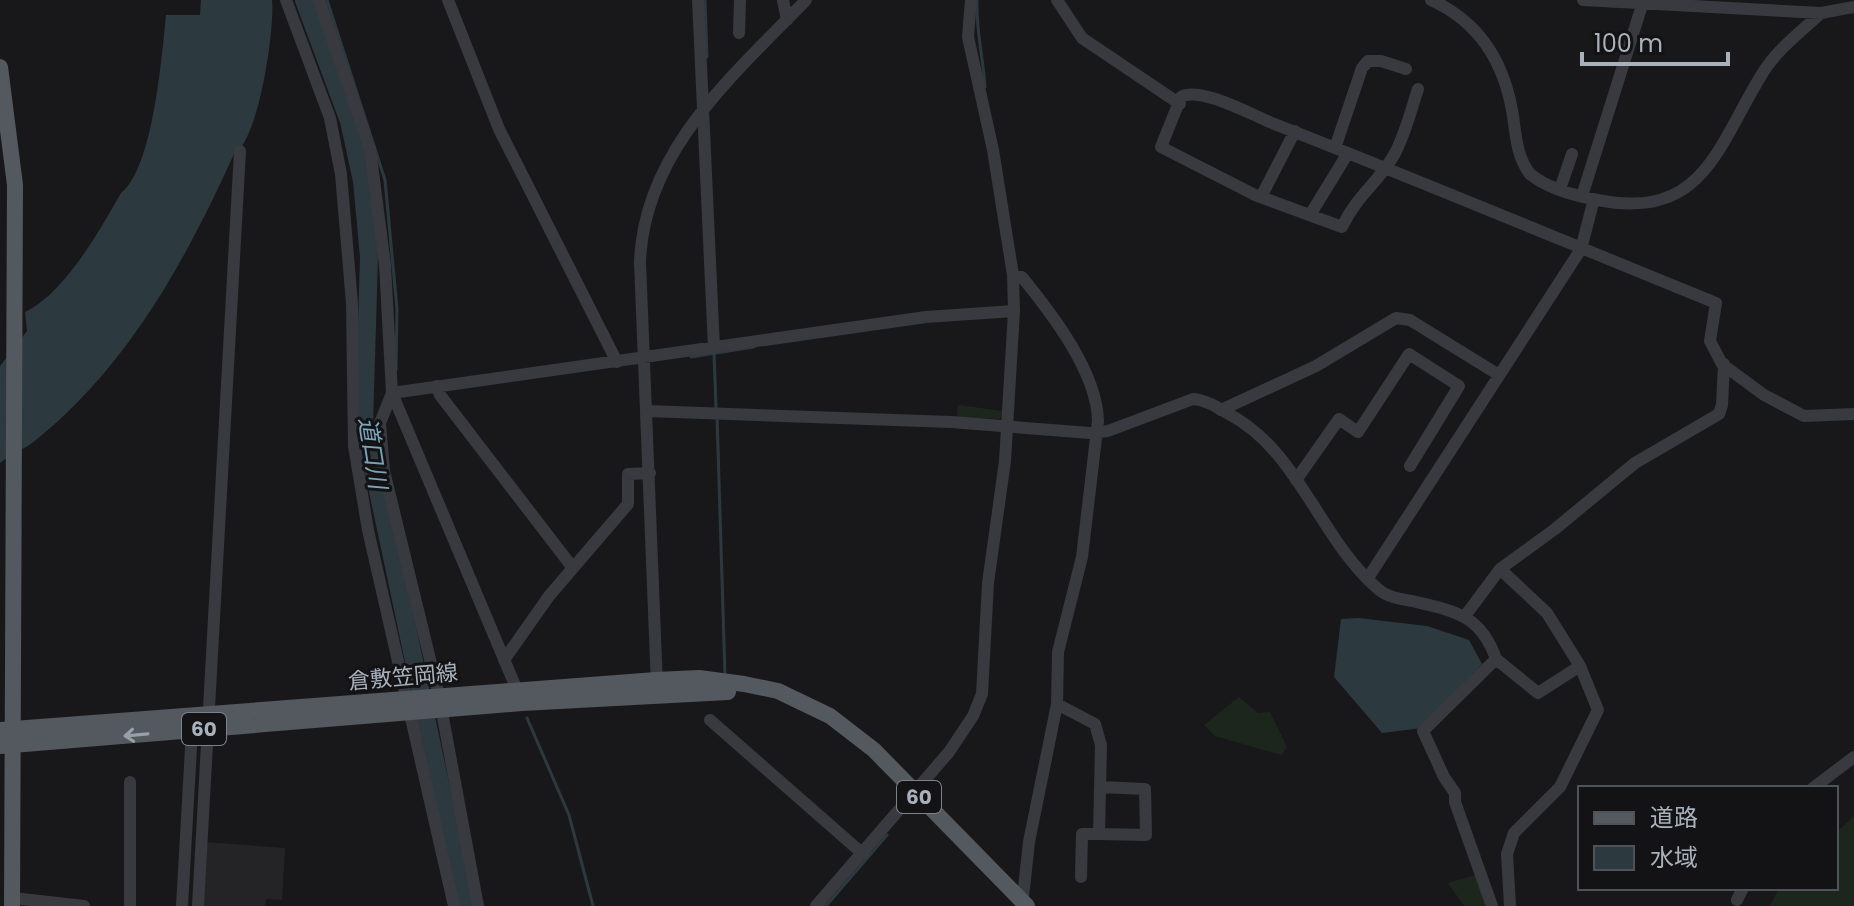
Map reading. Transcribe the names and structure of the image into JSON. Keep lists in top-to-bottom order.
{
  "streets": {
    "main road": ["倉敷笠岡線", "60"]
  },
  "water": ["道口川"],
  "legend": ["道路", "水域"],
  "scale_bar": "100 m"
}
